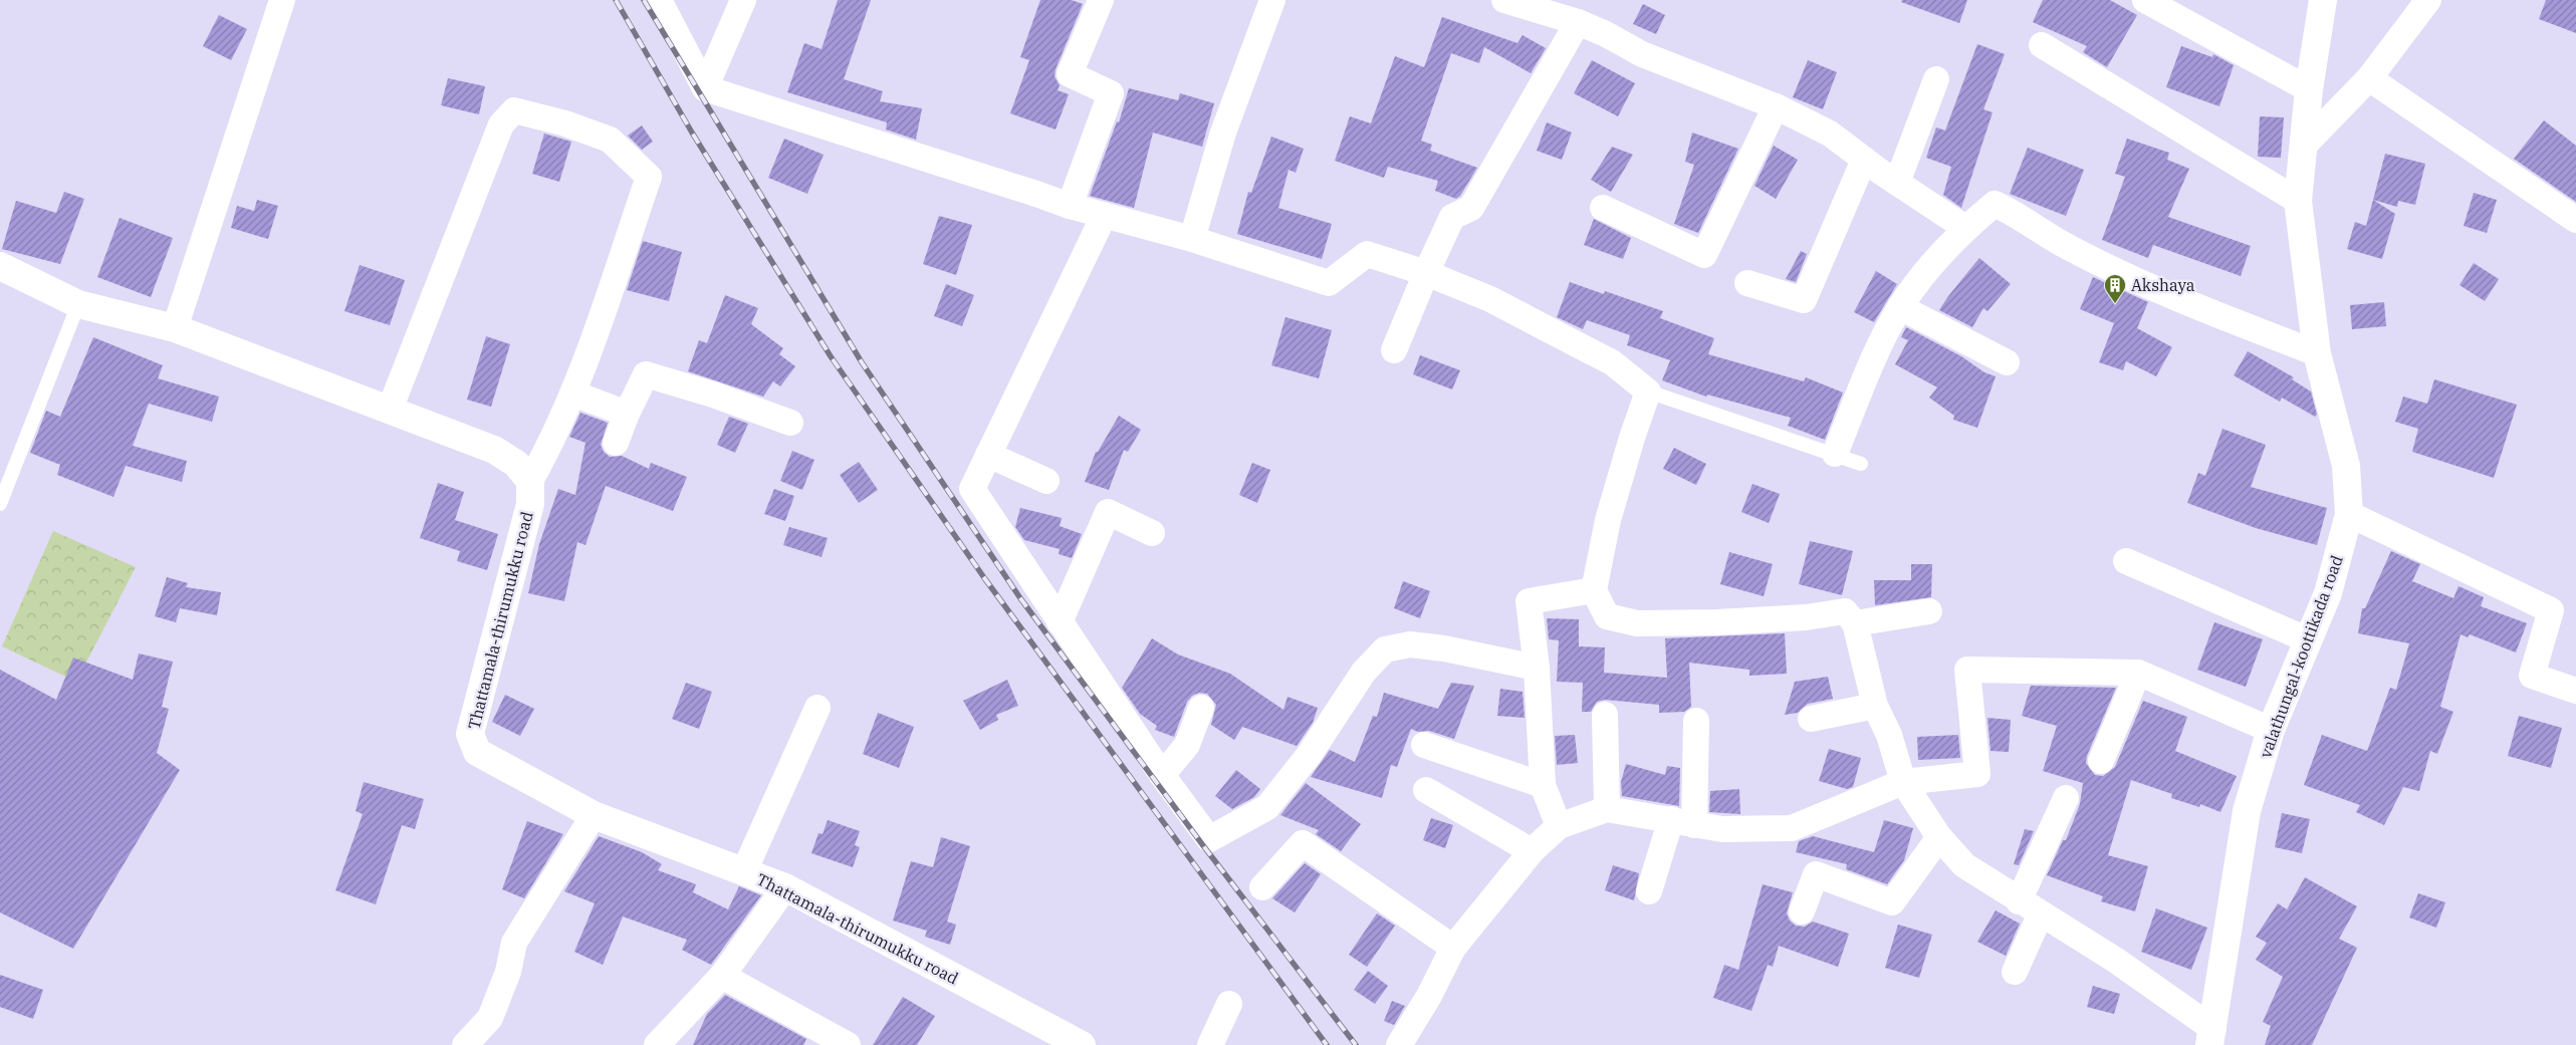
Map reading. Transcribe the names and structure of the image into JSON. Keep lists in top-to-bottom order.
{
  "streets": {
    "street": ["Thattamala-thirumukku road", "valathungal-koottikada road"]
  },
  "places": {
    "building": ["Akshaya"]
  }
}
